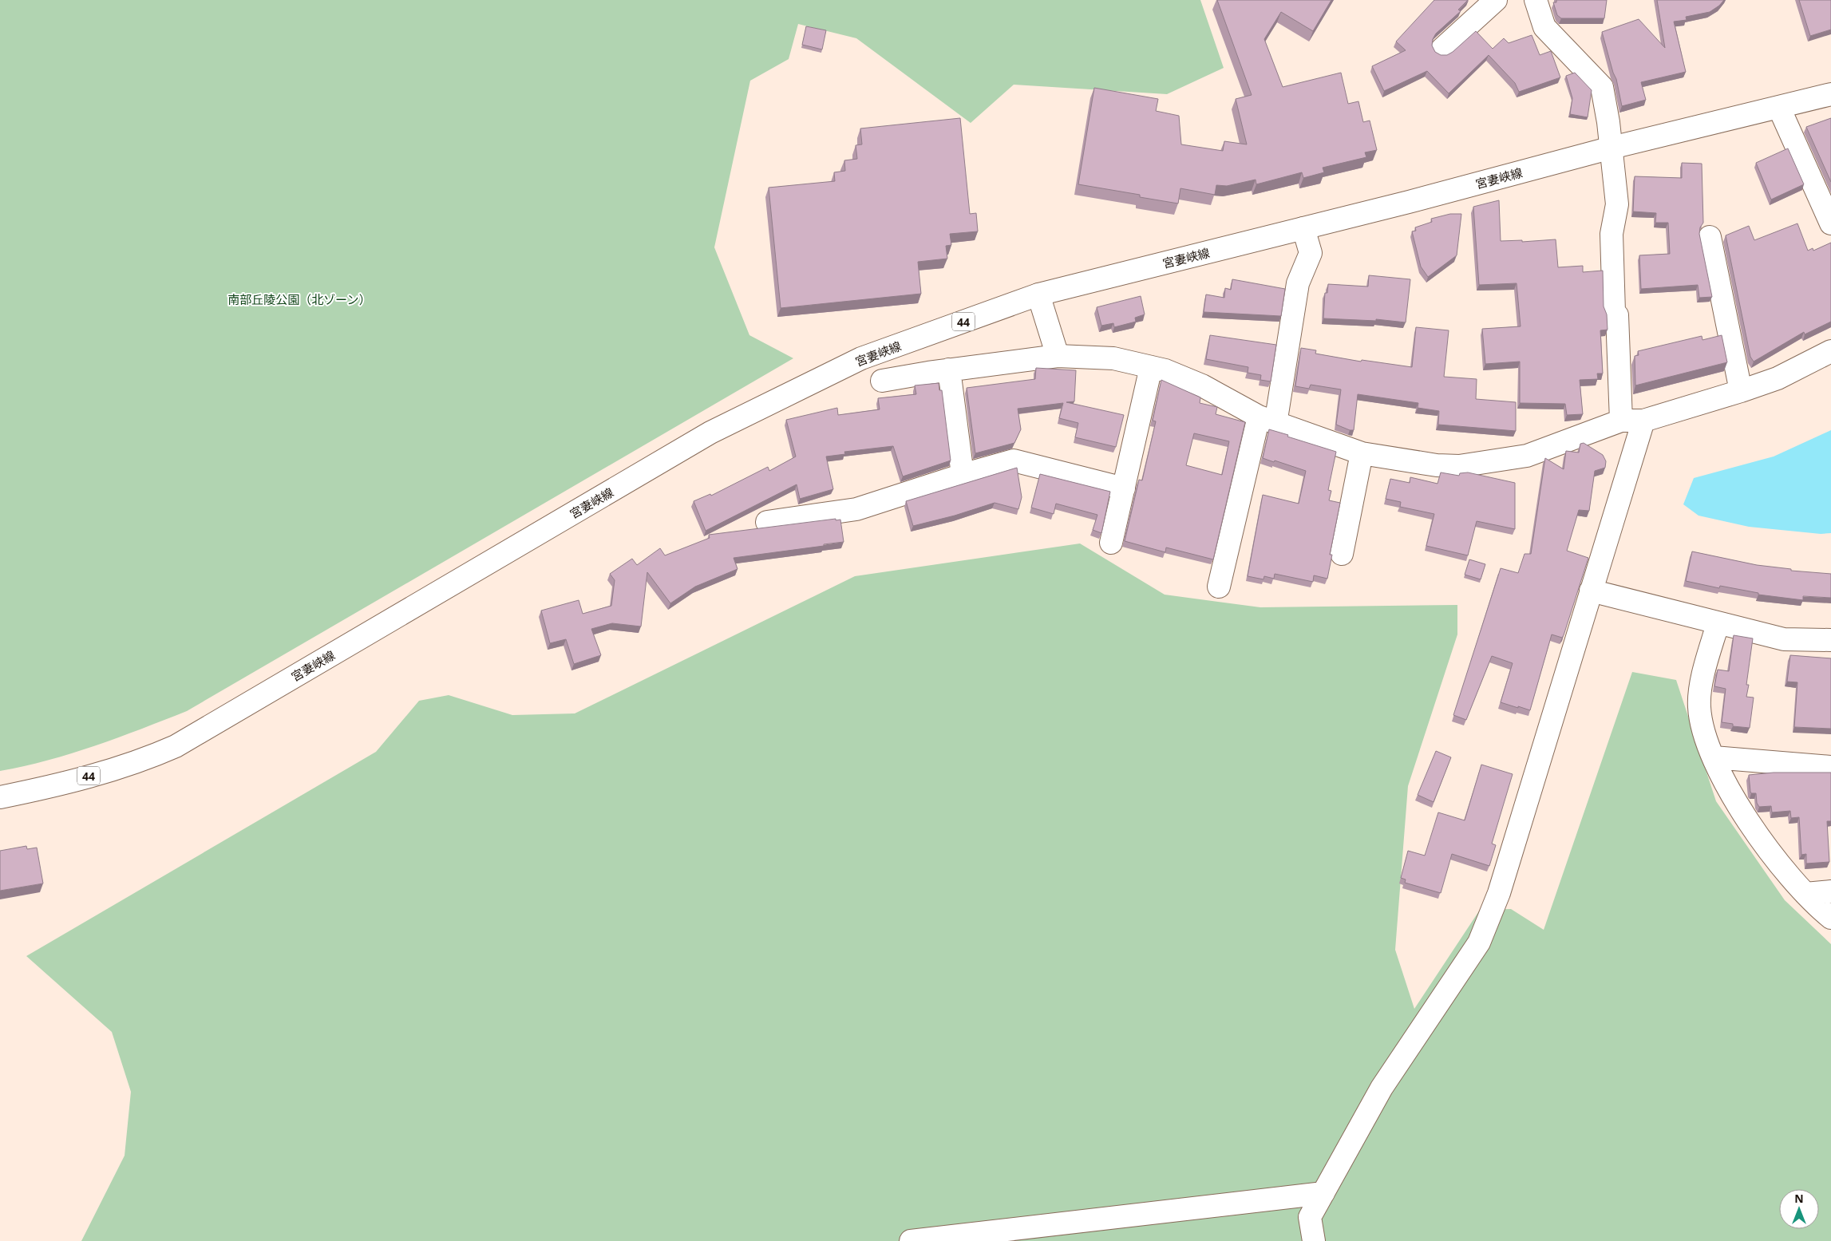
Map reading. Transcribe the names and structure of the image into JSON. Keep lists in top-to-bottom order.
{
  "streets": {
    "street": ["宮妻峡線", "44"]
  },
  "parks": ["南部丘陵公園（北ゾーン）"],
  "north": "top"
}
